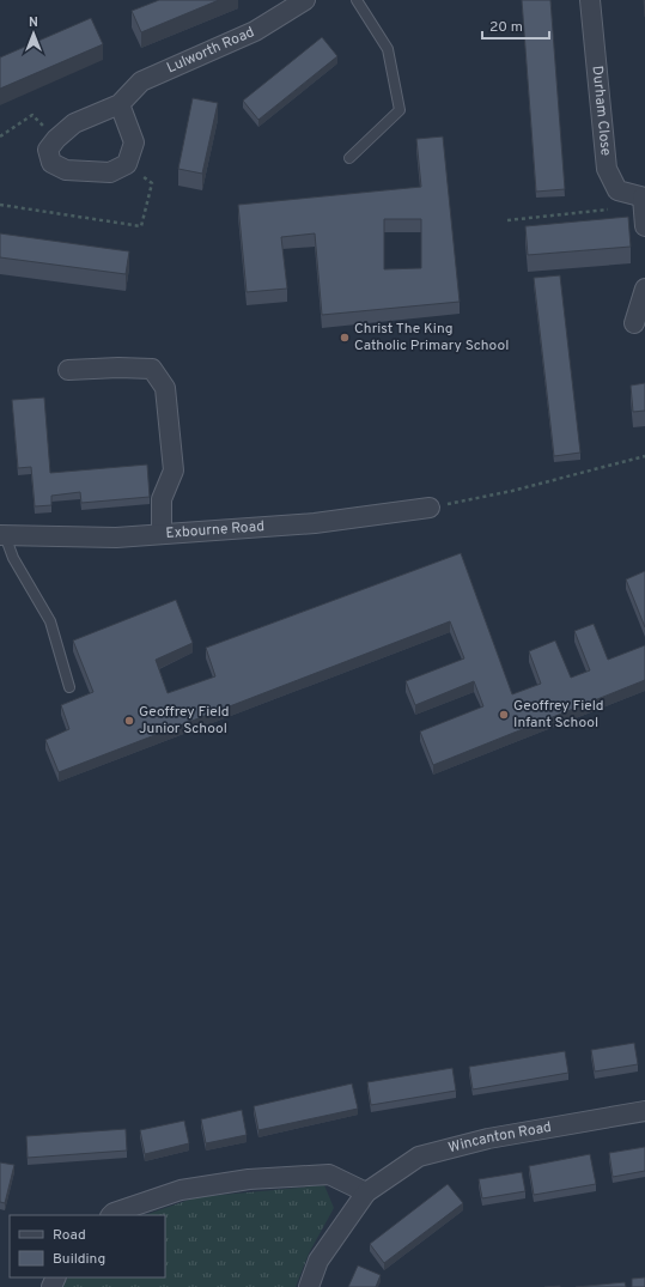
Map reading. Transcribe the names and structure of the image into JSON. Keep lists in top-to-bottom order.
{
  "streets": {
    "street": [
      "Lulworth Road",
      "Durham Close",
      "Exbourne Road",
      "Wincanton Road"
    ]
  },
  "places": ["Christ The King Catholic Primary School", "Geoffrey Field Infant School", "Geoffrey Field Junior School"],
  "legend": ["Road", "Building"],
  "scale_bar": "20 m",
  "north": "top"
}
